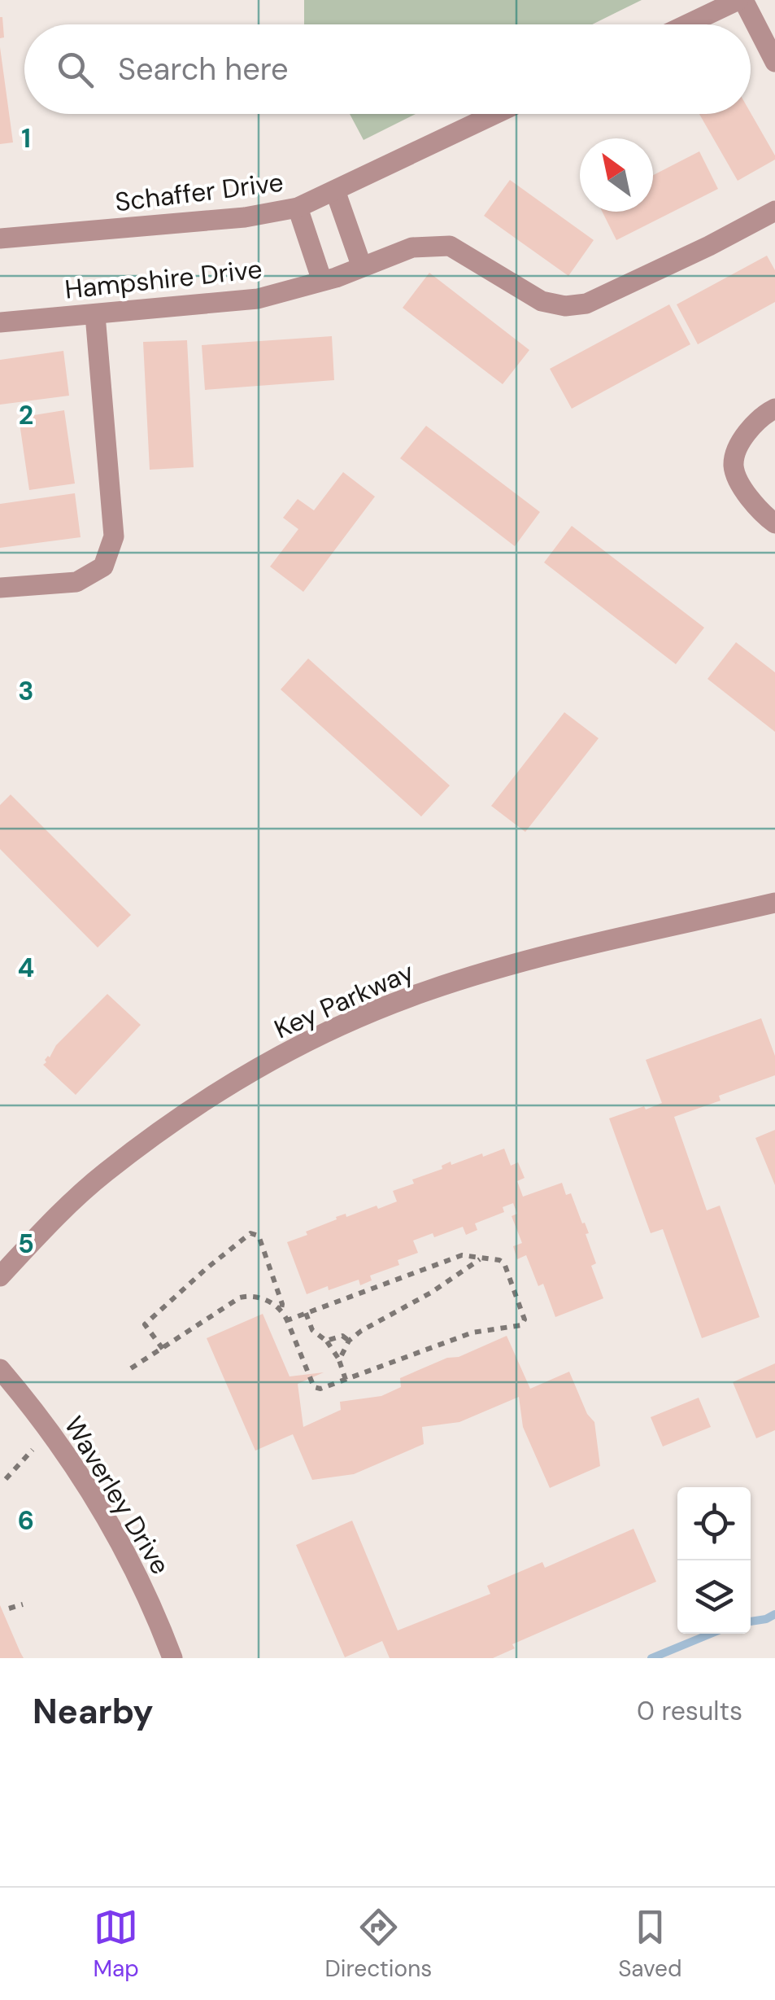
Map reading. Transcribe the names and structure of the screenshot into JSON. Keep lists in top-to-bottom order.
{
  "streets": {
    "street": [
      "Schaffer Drive",
      "Hampshire Drive",
      "Key Parkway",
      "Waverley Drive"
    ]
  },
  "north": "top left",
  "page": {
    "search": "Search here",
    "heading": ["Nearby", "0 results"],
    "nav": ["Map", "Directions", "Saved"]
  },
  "grid": {
    "rows": [
      "1",
      "2",
      "3",
      "4",
      "5",
      "6"
    ]
  }
}
